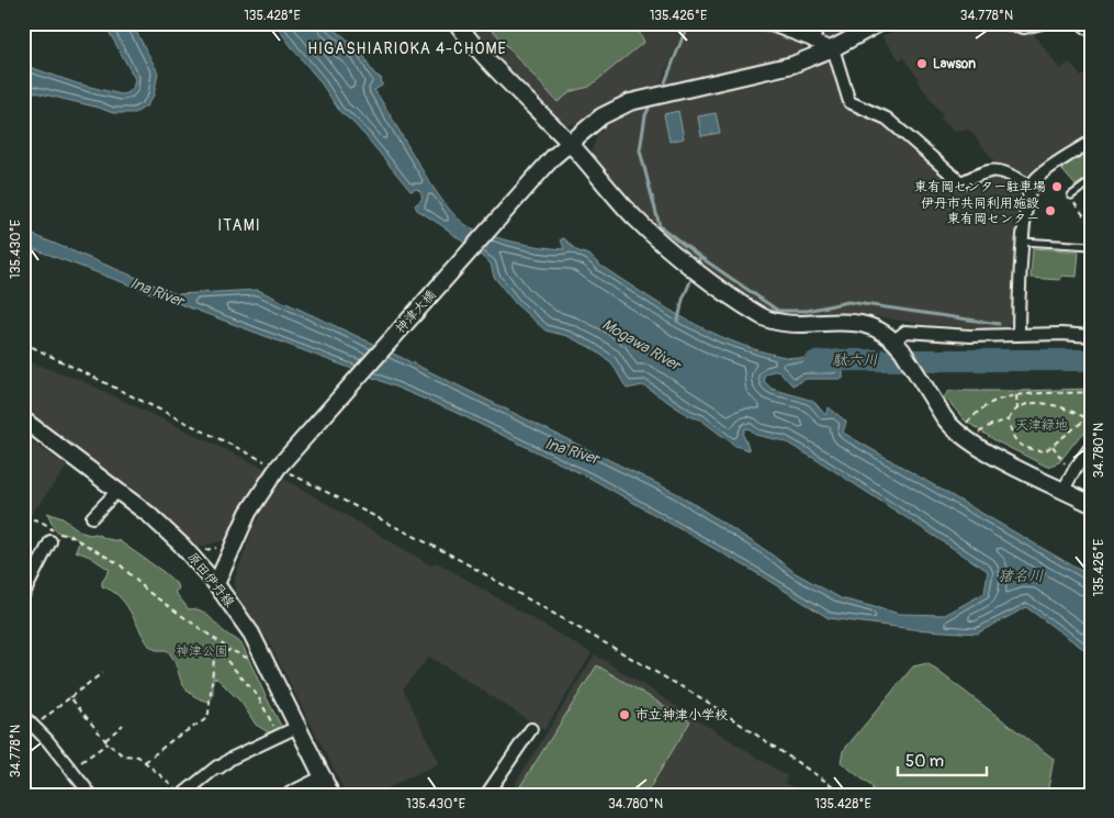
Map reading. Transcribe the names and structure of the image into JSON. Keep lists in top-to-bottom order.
{
  "streets": {
    "street": ["神津大橋", "原田伊丹線"]
  },
  "crossings": [
    ["神津大橋", "原田伊丹線"]
  ],
  "districts": ["HIGASHIARIOKA 4-CHOME", "ITAMI"],
  "water": [
    "Ina River",
    "Mogawa River",
    "駄六川",
    "猪名川"
  ],
  "parks": ["天津緑地", "神津公園"],
  "places": [
    "Lawson",
    "東有岡センター駐車場",
    "伊丹市共同利用施設 東有岡センター",
    "市立神津小学校"
  ],
  "scale_bar": "50 m",
  "coordinates": [
    "135.428°E",
    "135.426°E",
    "34.778°N",
    "135.430°E",
    "34.780°N"
  ]
}
